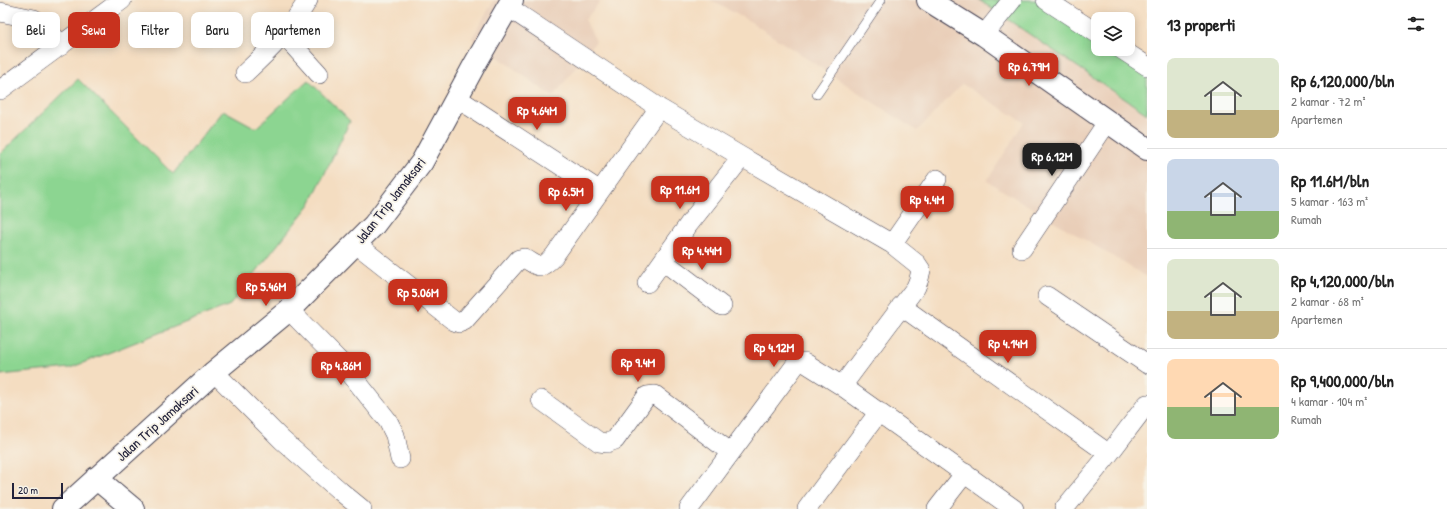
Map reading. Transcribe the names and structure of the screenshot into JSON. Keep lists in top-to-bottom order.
{
  "streets": {
    "main road": ["Jalan Trip Jamaksari"]
  },
  "scale_bar": "20 m",
  "page": {
    "heading": "13 properti",
    "chip": [
      "Beli",
      "Sewa",
      "Filter",
      "Baru",
      "Apartemen"
    ],
    "list": [
      {
        "name": "Rp 6,120,000/bln",
        "note": "2 kamar · 72 m² · Apartemen"
      },
      {
        "name": "Rp 11.6M/bln",
        "note": "5 kamar · 163 m² · Rumah"
      },
      {
        "name": "Rp 4,120,000/bln",
        "note": "2 kamar · 68 m² · Apartemen"
      },
      {
        "name": "Rp 9,400,000/bln",
        "note": "4 kamar · 104 m² · Rumah"
      }
    ],
    "price": [
      "Rp 6.79M",
      "Rp 4.64M",
      "Rp 6.12M",
      "Rp 11.6M",
      "Rp 6.5M",
      "Rp 4.4M",
      "Rp 4.44M",
      "Rp 5.46M",
      "Rp 5.06M",
      "Rp 4.14M",
      "Rp 4.12M",
      "Rp 9.4M",
      "Rp 4.86M"
    ],
    "scale": "20 m"
  }
}
